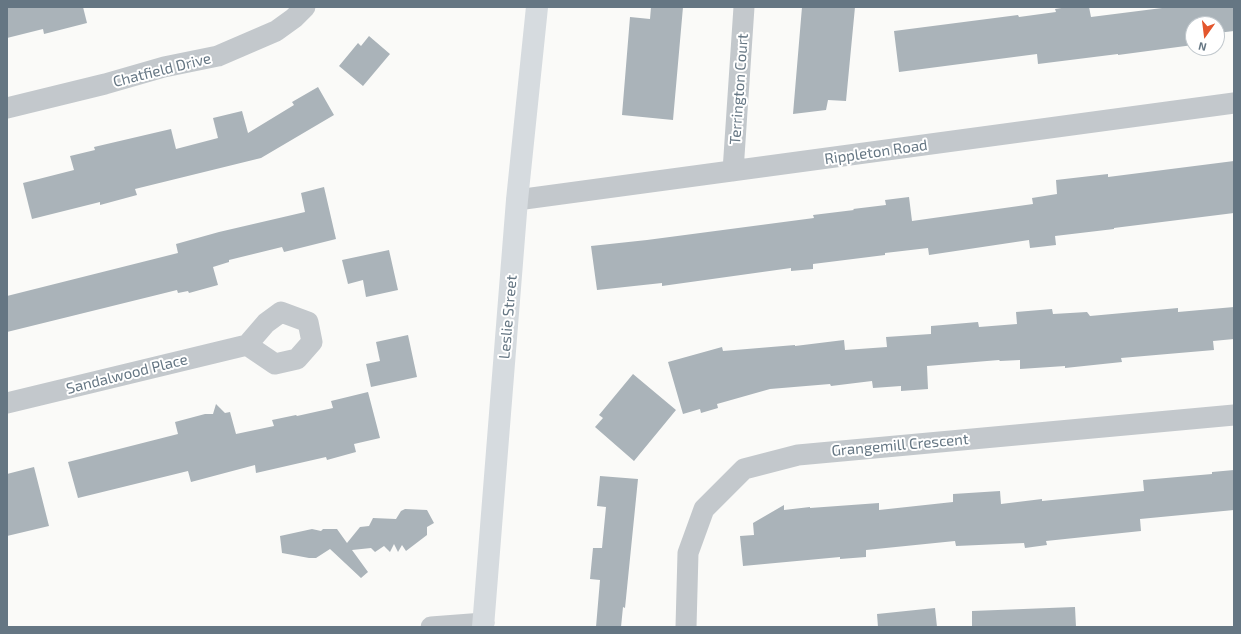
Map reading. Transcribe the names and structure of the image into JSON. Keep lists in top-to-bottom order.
{
  "streets": {
    "main road": ["Leslie Street"],
    "street": [
      "Chatfield Drive",
      "Terrington Court",
      "Rippleton Road",
      "Sandalwood Place",
      "Grangemill Crescent"
    ]
  },
  "crossings": [
    ["Terrington Court", "Rippleton Road"],
    ["Rippleton Road", "Leslie Street"]
  ],
  "north": "bottom"
}
